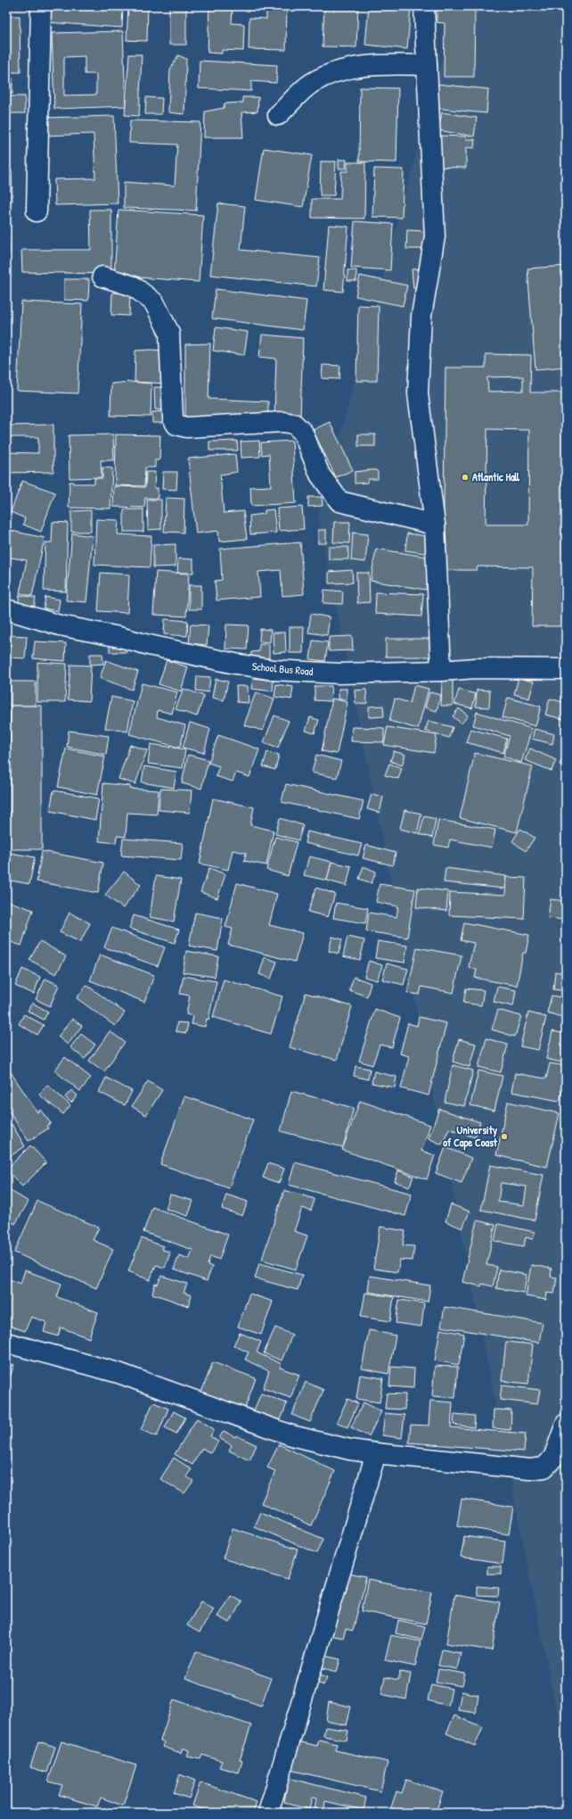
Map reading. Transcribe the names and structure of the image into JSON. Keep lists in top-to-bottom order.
{
  "streets": {
    "street": ["School Bus Road"]
  },
  "places": ["Atlantic Hall", "University of Cape Coast"]
}
